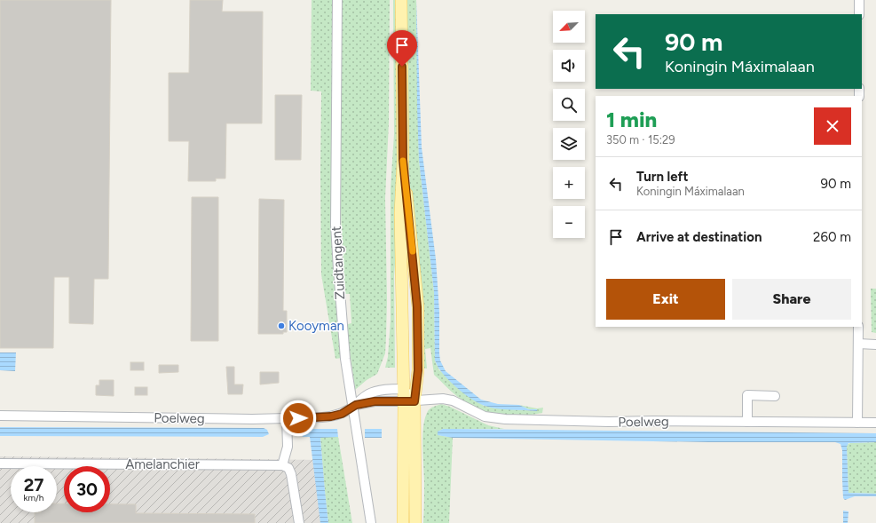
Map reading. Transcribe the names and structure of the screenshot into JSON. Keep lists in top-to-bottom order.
{
  "streets": {
    "street": ["Zuidtangent", "Poelweg", "Amelanchier"]
  },
  "crossings": [
    ["Zuidtangent", "Poelweg"]
  ],
  "places": ["Kooyman"],
  "north": "bottom left",
  "page": {
    "map_buttons": ["+", "−"],
    "turn": ["90 m", "Koningin Máximalaan"],
    "heading": ["1 min", "350 m · 15:29"],
    "list": [
      {
        "name": "Turn left",
        "note": "Koningin Máximalaan",
        "value": "90 m"
      },
      {
        "name": "Arrive at destination",
        "value": "260 m"
      }
    ],
    "buttons": ["Exit", "Share"],
    "speed": "27 km/h",
    "limit": "30"
  }
}
